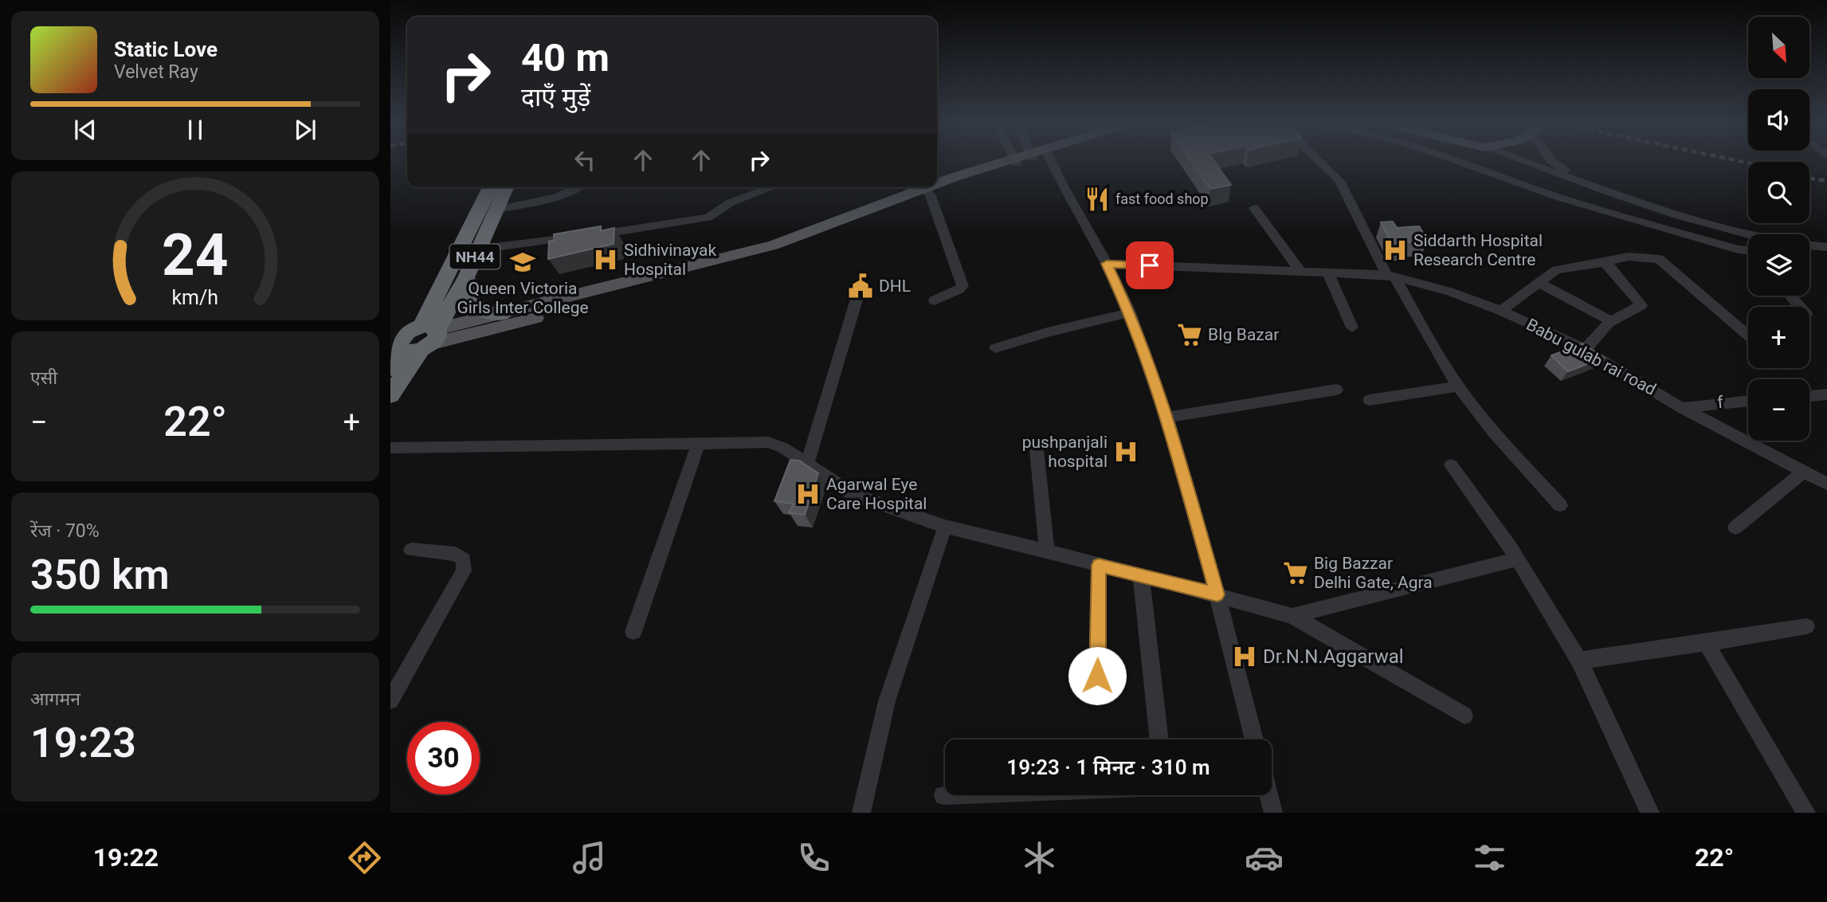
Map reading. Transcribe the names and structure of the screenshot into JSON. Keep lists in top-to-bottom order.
{
  "streets": {
    "highway": ["NH44"],
    "street": ["Babu gulab rai road", "f"]
  },
  "crossings": [
    ["Babu gulab rai road", "f"]
  ],
  "places": {
    "restaurant": ["fast food shop"],
    "hospital": [
      "Siddarth Hospital Research Centre",
      "Sidhivinayak Hospital",
      "pushpanjali hospital",
      "Agarwal Eye Care Hospital",
      "Dr.N.N.Aggarwal"
    ],
    "school or university": ["Queen Victoria Girls Inter College"],
    "public building": ["DHL"],
    "supermarket": ["BIg Bazar", "Big Bazzar Delhi Gate, Agra"]
  },
  "north": "bottom right",
  "page": {
    "map_buttons": ["+", "−"],
    "turn": ["40 m", "दाएँ मुड़ें"],
    "song": ["Static Love", "Velvet Ray"],
    "tile": [
      "एसी",
      ["रेंज · 70%", "350 km"],
      ["आगमन", "19:23"]
    ],
    "heat": ["−", "22°", "+"],
    "limit": "30",
    "trip": "19:23 · 1 मिनट · 310 m",
    "tabs": ["19:22", "22°"],
    "gauge": ["24", "km/h"]
  }
}
